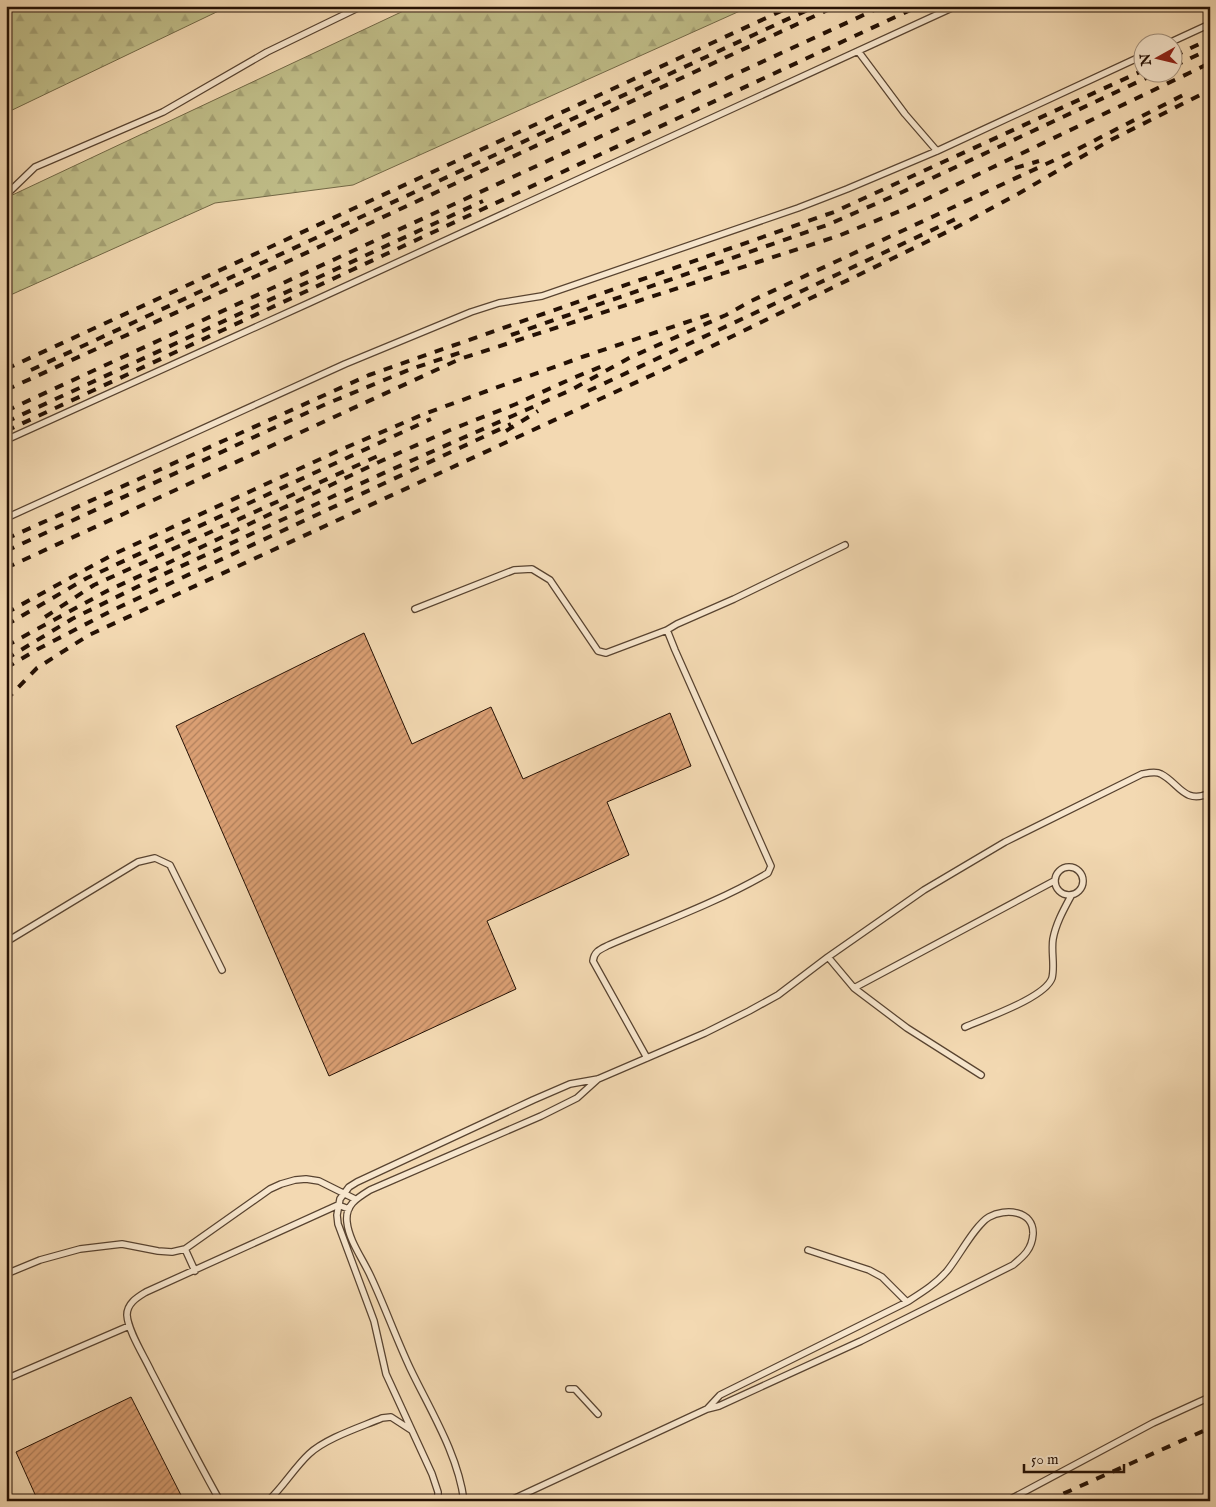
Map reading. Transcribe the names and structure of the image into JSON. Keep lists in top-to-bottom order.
{
  "scale_bar": "50 m",
  "north": "left"
}
